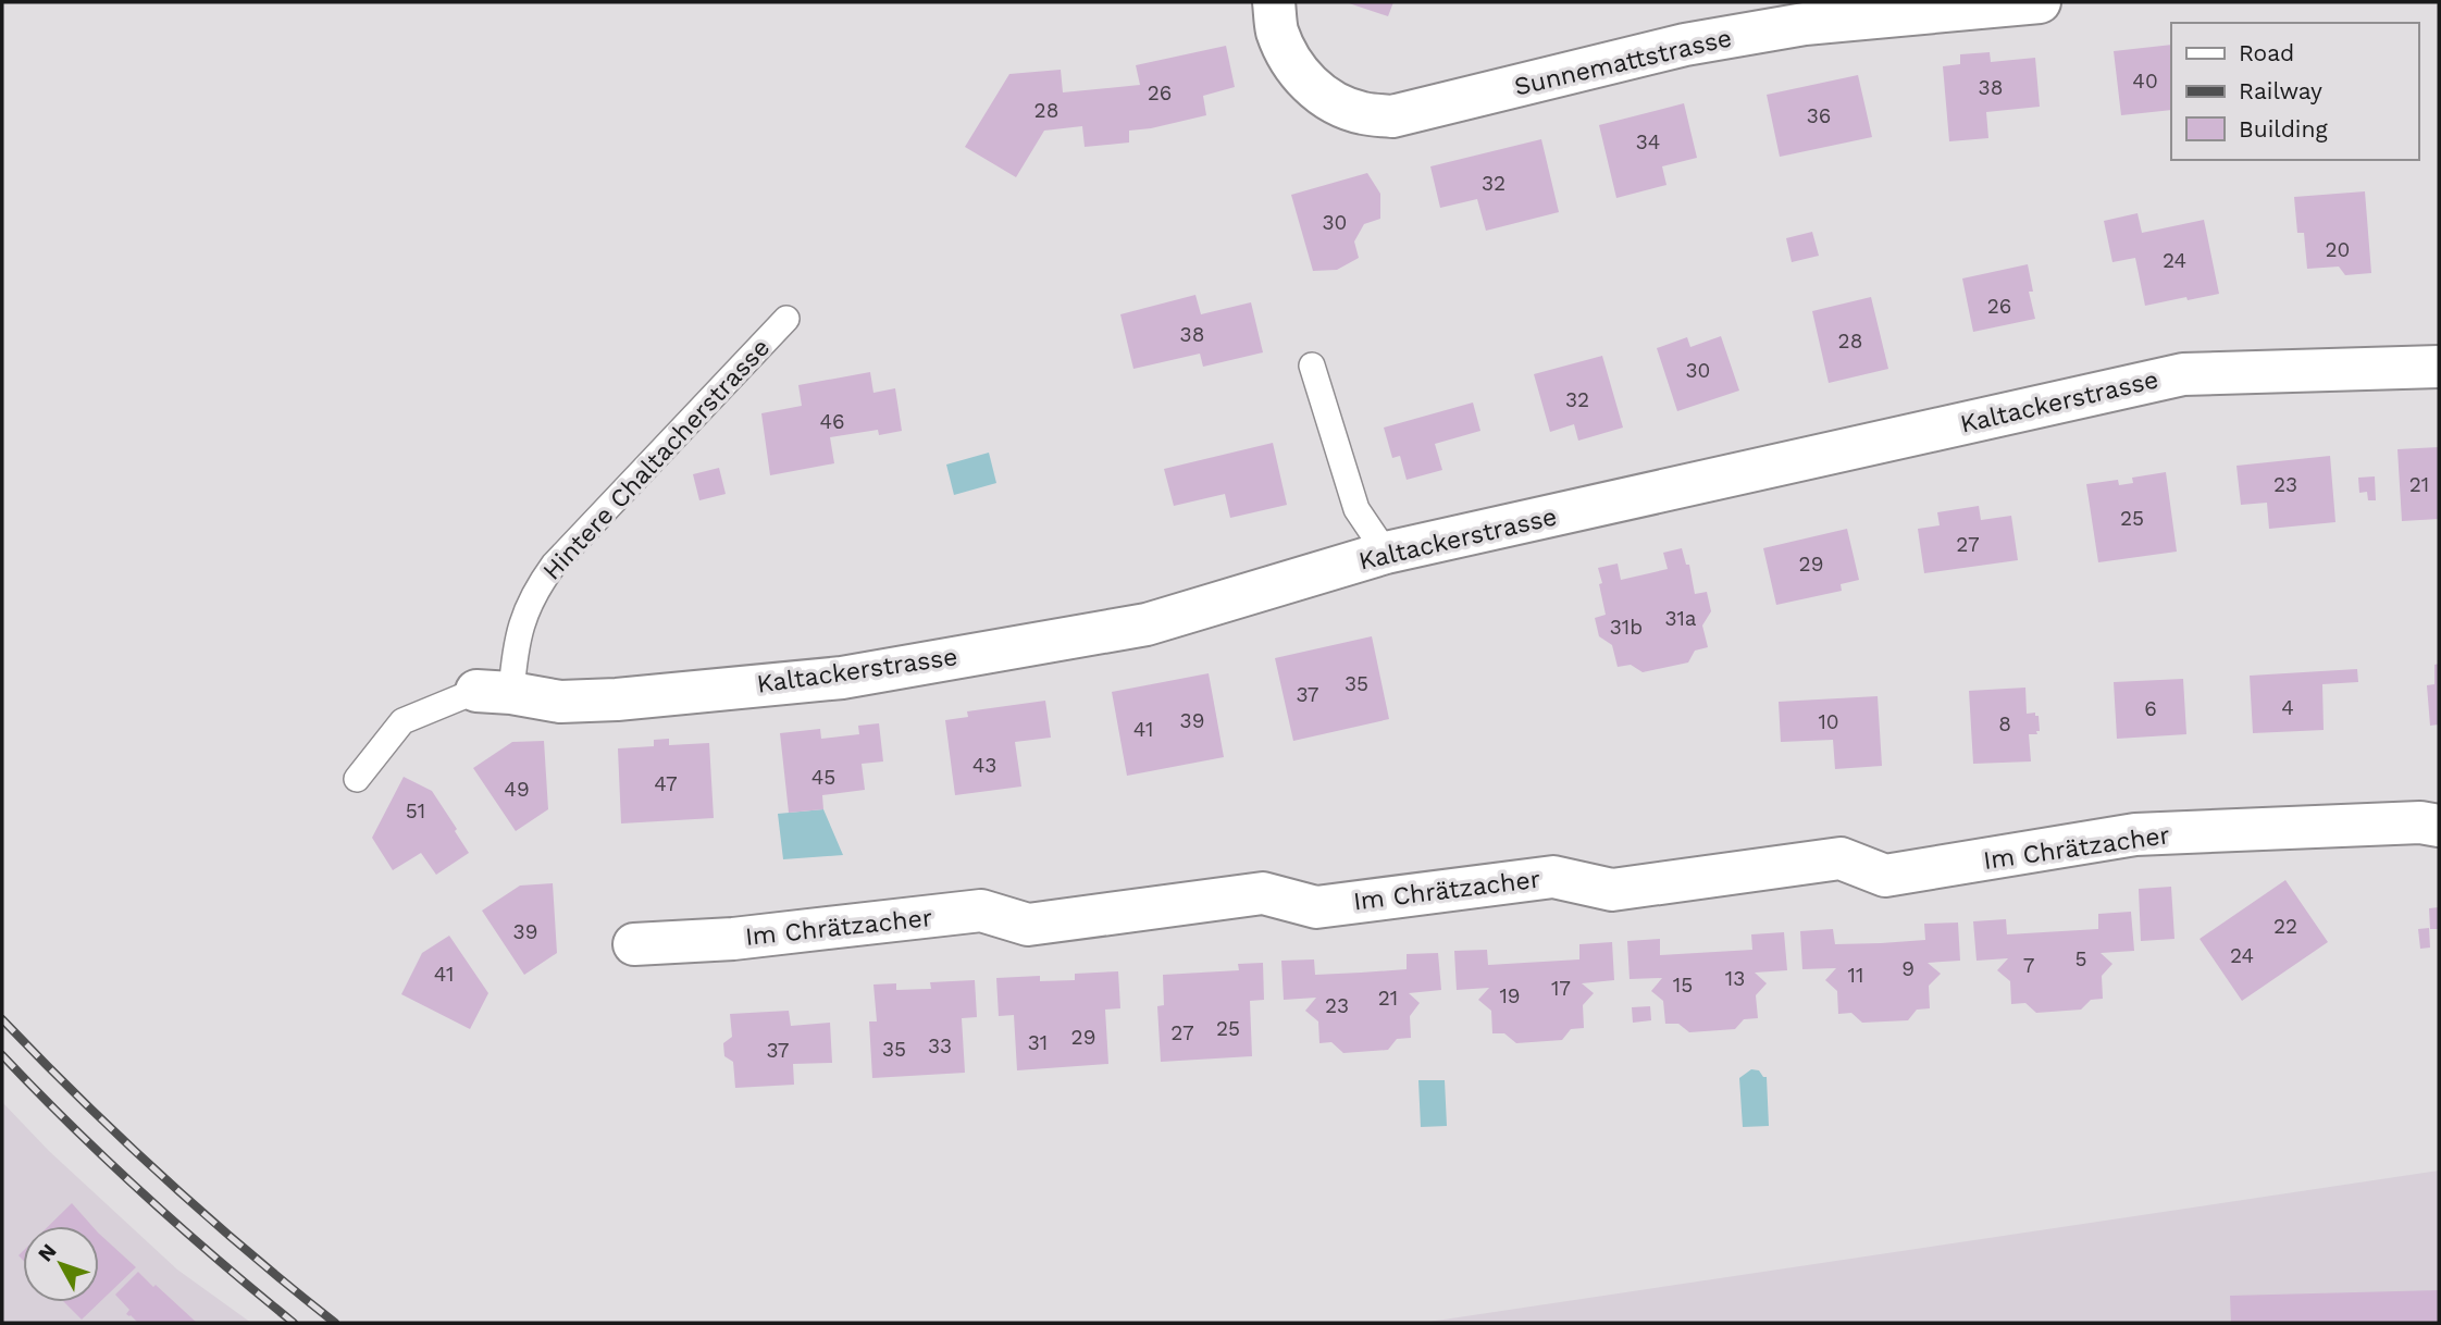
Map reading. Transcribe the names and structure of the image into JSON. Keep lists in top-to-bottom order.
{
  "streets": {
    "street": ["Sunnemattstrasse", "Kaltackerstrasse", "Im Chrätzacher"],
    "lane": ["Hintere Chaltacherstrasse"]
  },
  "crossings": [
    ["Kaltackerstrasse", "Hintere Chaltacherstrasse"]
  ],
  "house_numbers": [
    "40",
    "38",
    "26",
    "28",
    "36",
    "34",
    "32",
    "30",
    "20",
    "24",
    "26",
    "38",
    "28",
    "30",
    "32",
    "46",
    "23",
    "21",
    "25",
    "27",
    "29",
    "31a",
    "31b",
    "35",
    "37",
    "4",
    "6",
    "39",
    "10",
    "8",
    "41",
    "43",
    "45",
    "47",
    "49",
    "51",
    "22",
    "39",
    "24",
    "5",
    "7",
    "9",
    "41",
    "11",
    "13",
    "15",
    "17",
    "19",
    "21",
    "23",
    "25",
    "27",
    "29",
    "31",
    "33",
    "35",
    "37"
  ],
  "legend": ["Road", "Railway", "Building"],
  "north": "top left"
}
